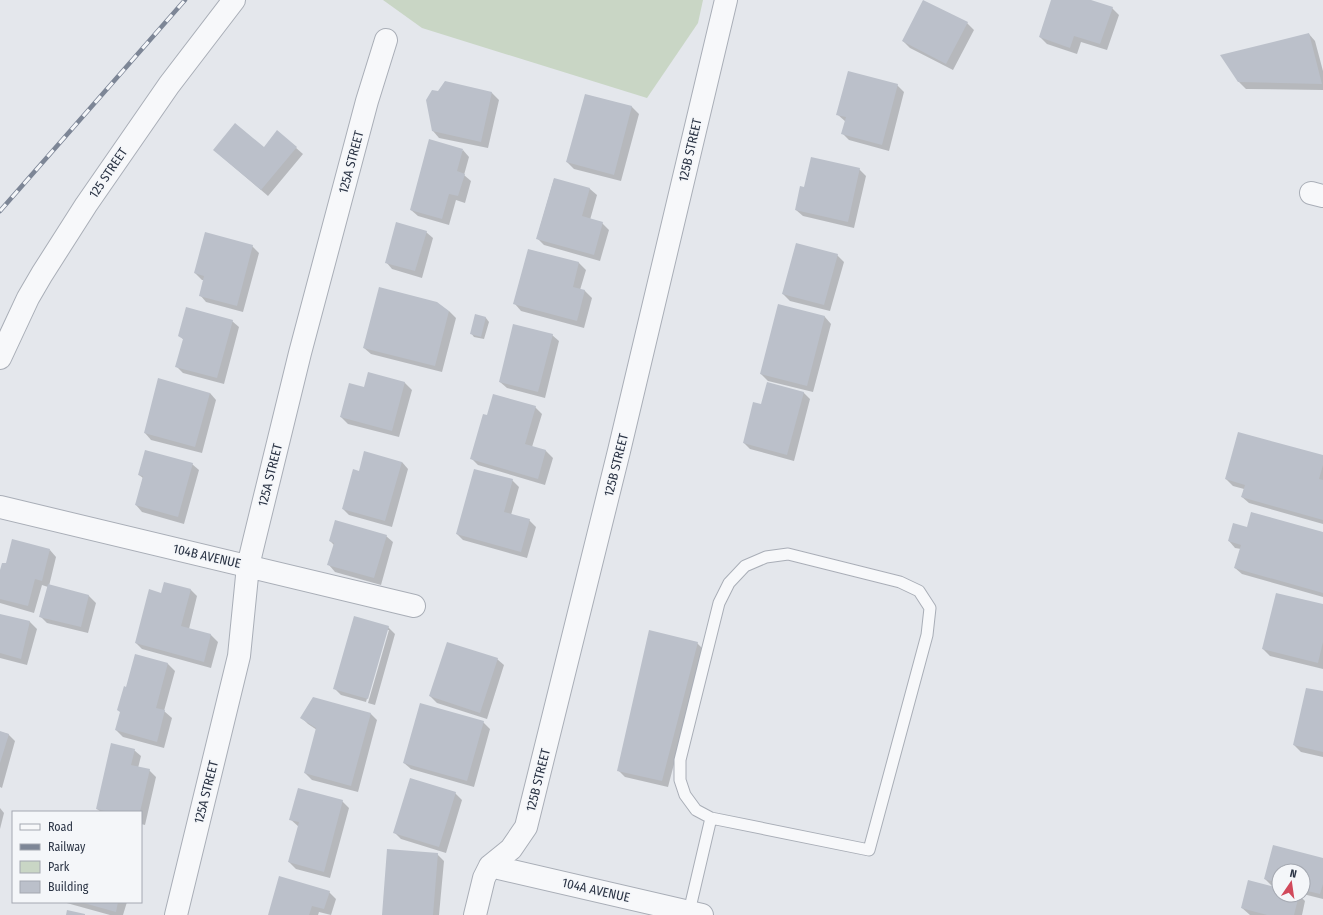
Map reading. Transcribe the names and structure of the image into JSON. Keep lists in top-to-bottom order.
{
  "streets": {
    "street": [
      "125B STREET",
      "125A STREET",
      "125 STREET",
      "104B AVENUE",
      "104A AVENUE"
    ]
  },
  "crossings": [
    ["125B STREET", "104A AVENUE"],
    ["125A STREET", "104B AVENUE"]
  ],
  "legend": [
    "Road",
    "Railway",
    "Park",
    "Building"
  ],
  "north": "top"
}
